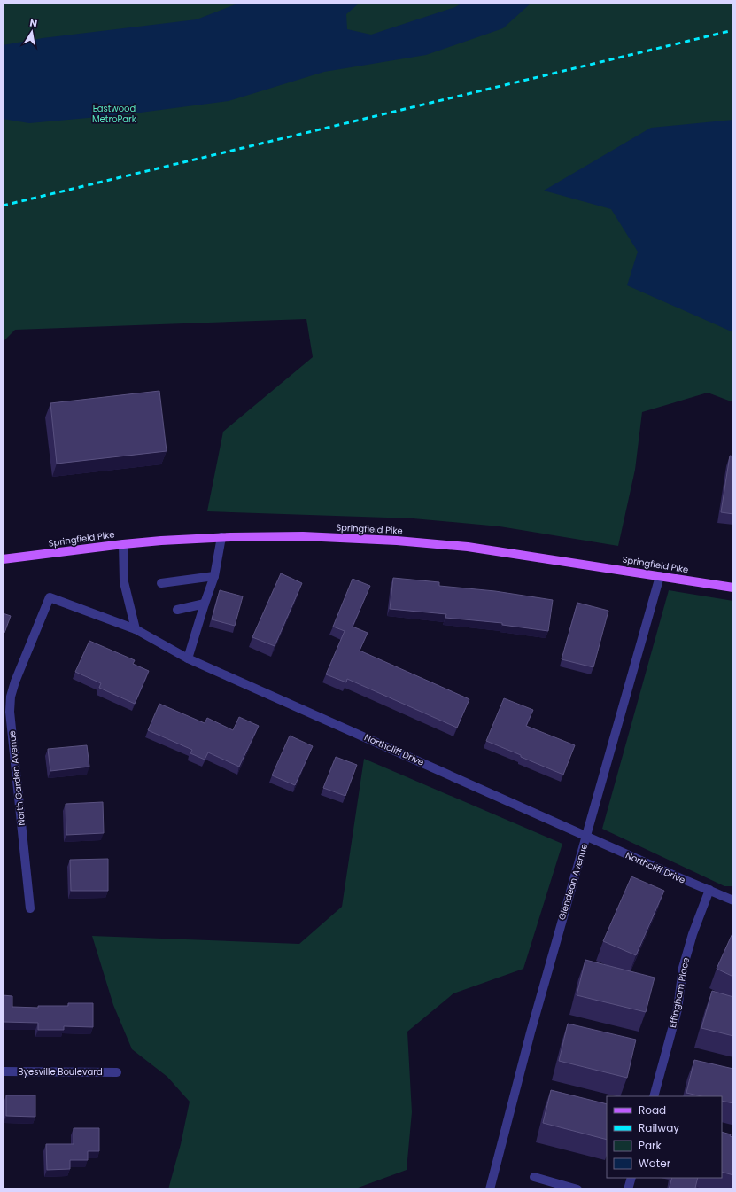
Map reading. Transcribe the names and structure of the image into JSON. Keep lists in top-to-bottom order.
{
  "streets": {
    "main road": ["Springfield Pike"],
    "street": [
      "Northcliff Drive",
      "North Garden Avenue",
      "Glendean Avenue",
      "Effingham Place",
      "Byesville Boulevard"
    ]
  },
  "crossings": [
    ["Springfield Pike", "Glendean Avenue"],
    ["Northcliff Drive", "North Garden Avenue"],
    ["Northcliff Drive", "Glendean Avenue"],
    ["Northcliff Drive", "Effingham Place"]
  ],
  "parks": ["Eastwood MetroPark"],
  "legend": [
    "Road",
    "Railway",
    "Park",
    "Water"
  ],
  "north": "top"
}
